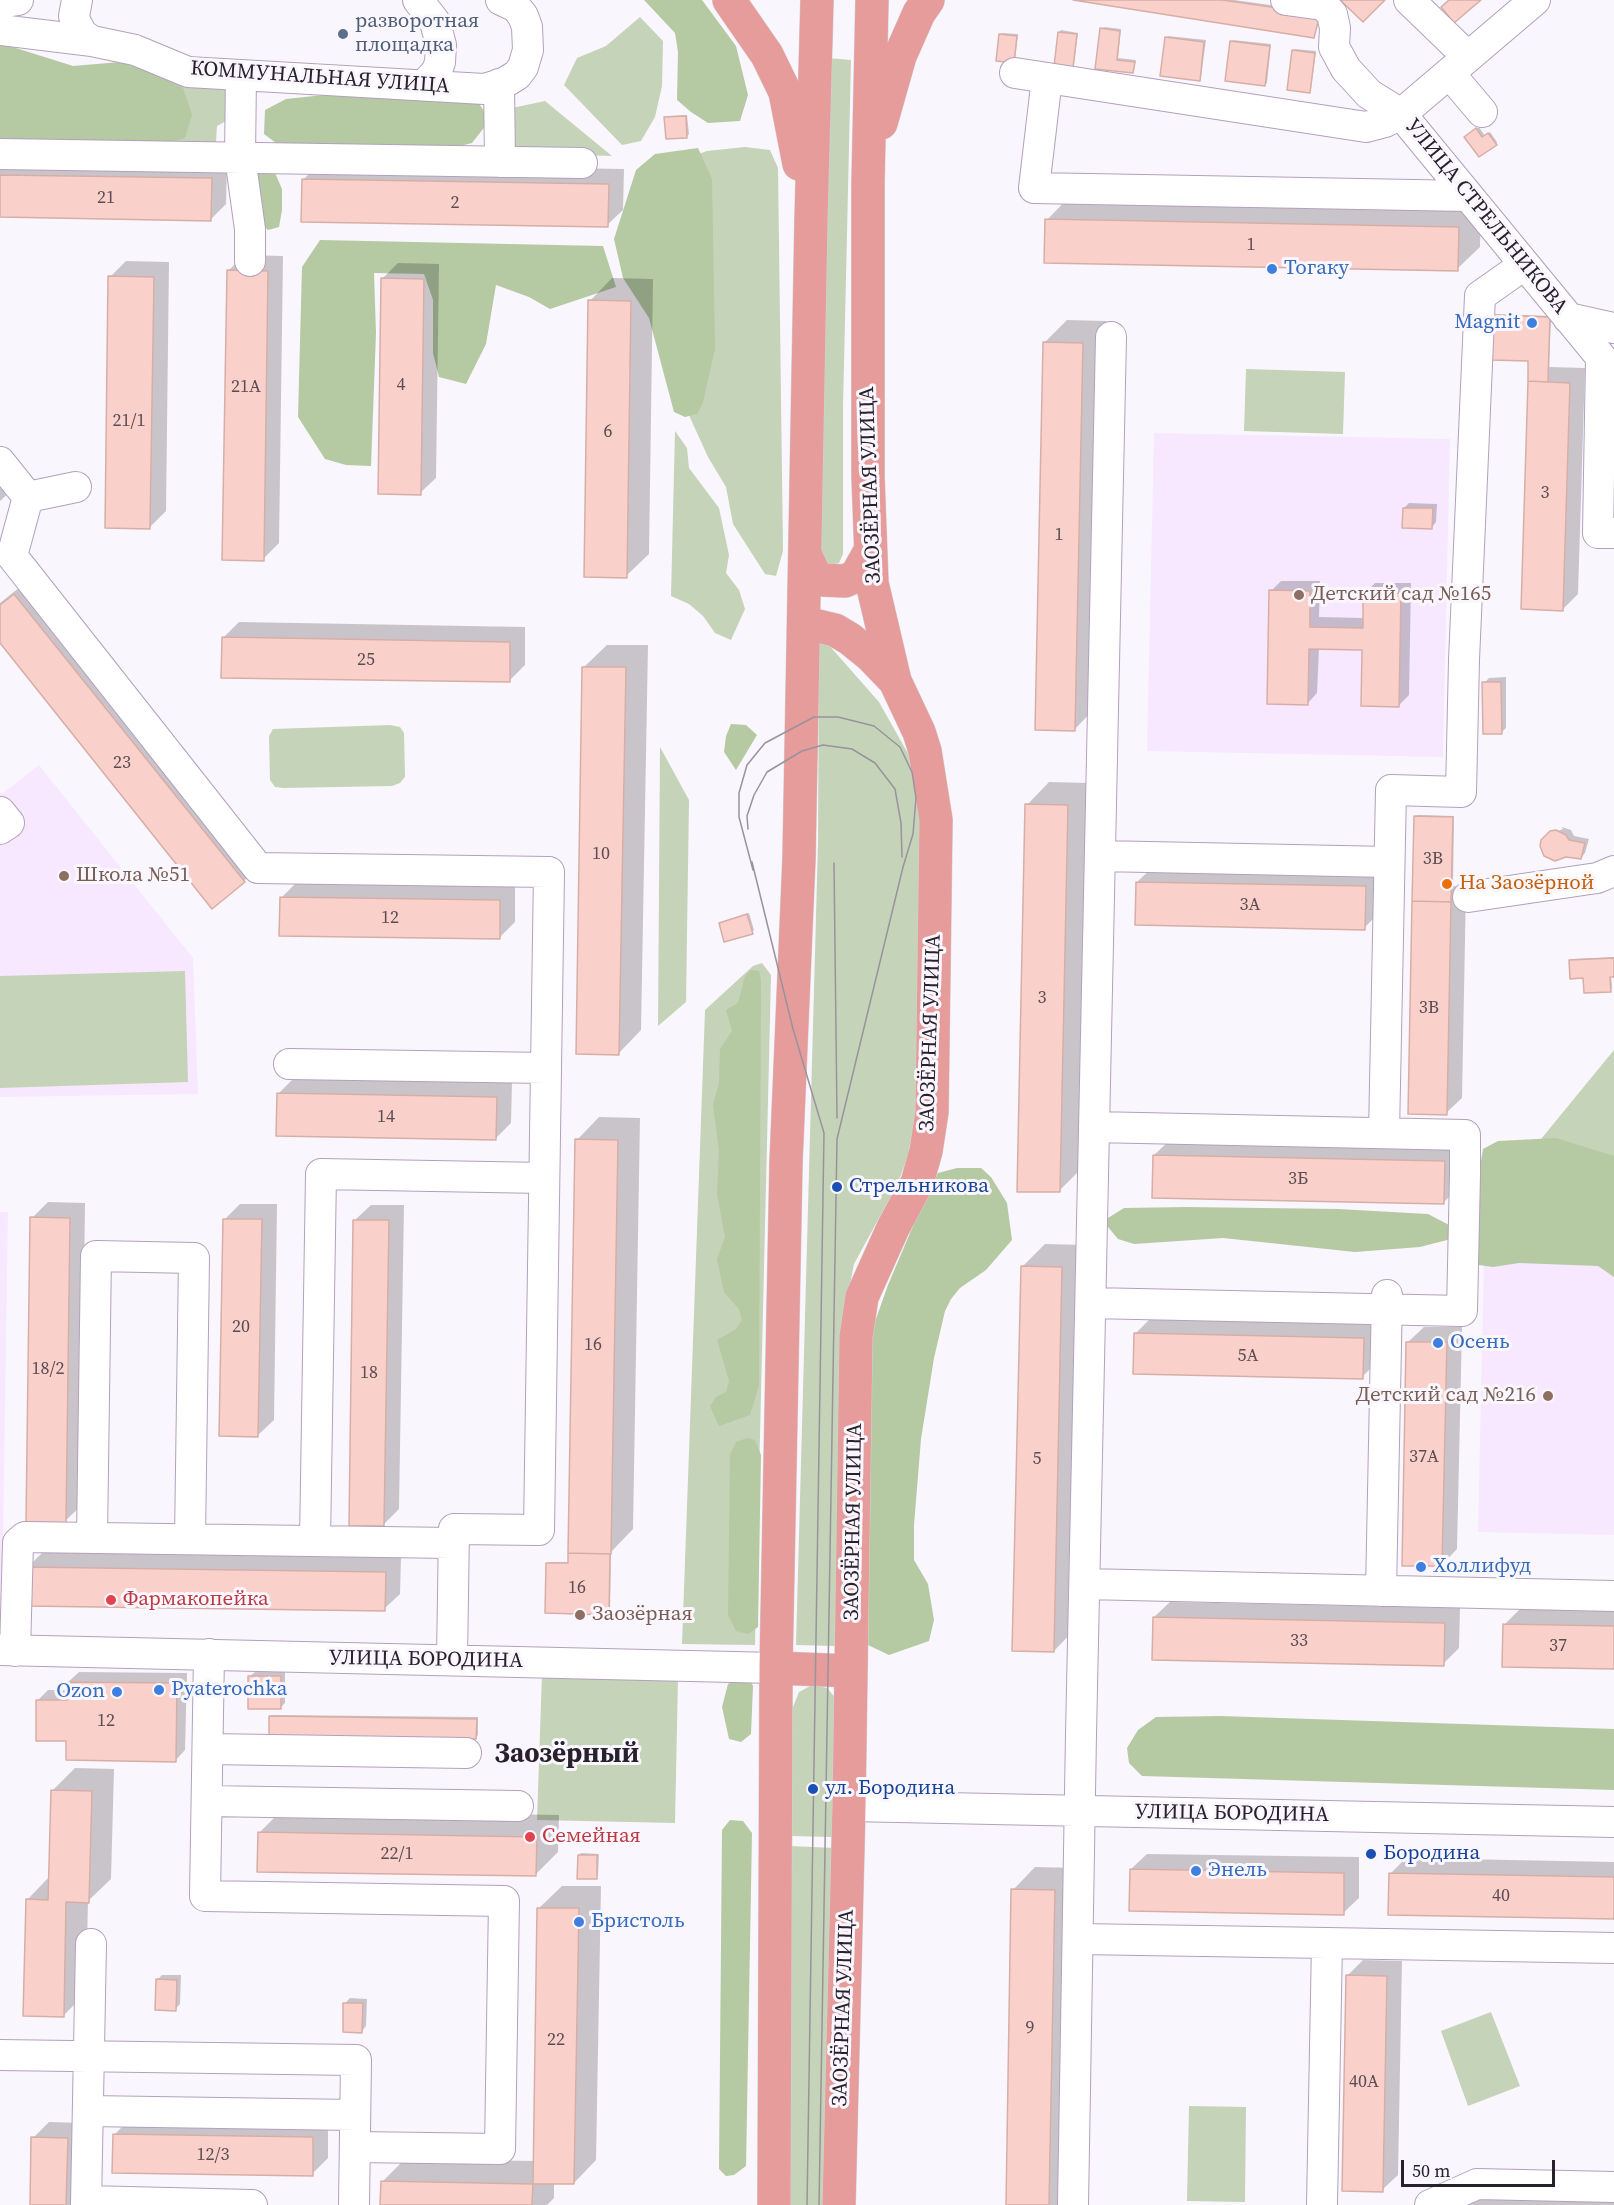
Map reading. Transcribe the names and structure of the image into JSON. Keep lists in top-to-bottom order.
{
  "streets": {
    "main road": ["ЗАОЗЁРНАЯ УЛИЦА", "УЛИЦА БОРОДИНА"],
    "street": ["КОММУНАЛЬНАЯ УЛИЦА", "УЛИЦА СТРЕЛЬНИКОВА"]
  },
  "crossings": [
    ["ЗАОЗЁРНАЯ УЛИЦА", "УЛИЦА БОРОДИНА"]
  ],
  "districts": ["Заозёрный"],
  "places": [
    "разворотная площадка",
    "Тогаку",
    "Magnit",
    "Детский сад №165",
    "Школа №51",
    "На Заозёрной",
    "Стрельникова",
    "Осень",
    "Детский сад №216",
    "Холлифуд",
    "Фармакопейка",
    "Заозёрная",
    "Pyaterochka",
    "Ozon",
    "ул. Бородина",
    "Семейная",
    "Бородина",
    "Энель",
    "Бристоль"
  ],
  "house_numbers": [
    "21",
    "2",
    "1",
    "4",
    "21А",
    "21/1",
    "6",
    "3",
    "1",
    "25",
    "23",
    "10",
    "3В",
    "3А",
    "12",
    "3",
    "3В",
    "14",
    "3Б",
    "20",
    "16",
    "5А",
    "18/2",
    "18",
    "37А",
    "5",
    "16",
    "33",
    "37",
    "12",
    "22/1",
    "40",
    "9",
    "22",
    "40А",
    "12/3"
  ],
  "scale_bar": "50 m"
}
